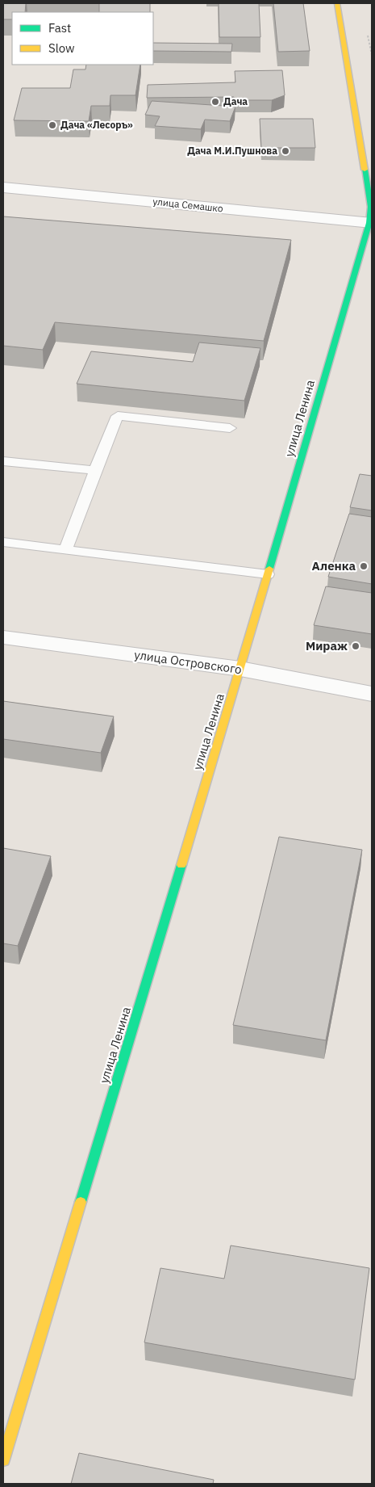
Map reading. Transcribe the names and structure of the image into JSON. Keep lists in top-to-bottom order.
{
  "streets": {
    "street": ["улица Семашко", "улица Ленина", "улица Островского"]
  },
  "crossings": [
    ["улица Семашко", "улица Ленина"],
    ["улица Ленина", "улица Островского"]
  ],
  "places": [
    "Дача",
    "Дача «Лесоръ»",
    "Дача М.И.Пушнова",
    "Аленка",
    "Мираж"
  ],
  "legend": ["Fast", "Slow"]
}
